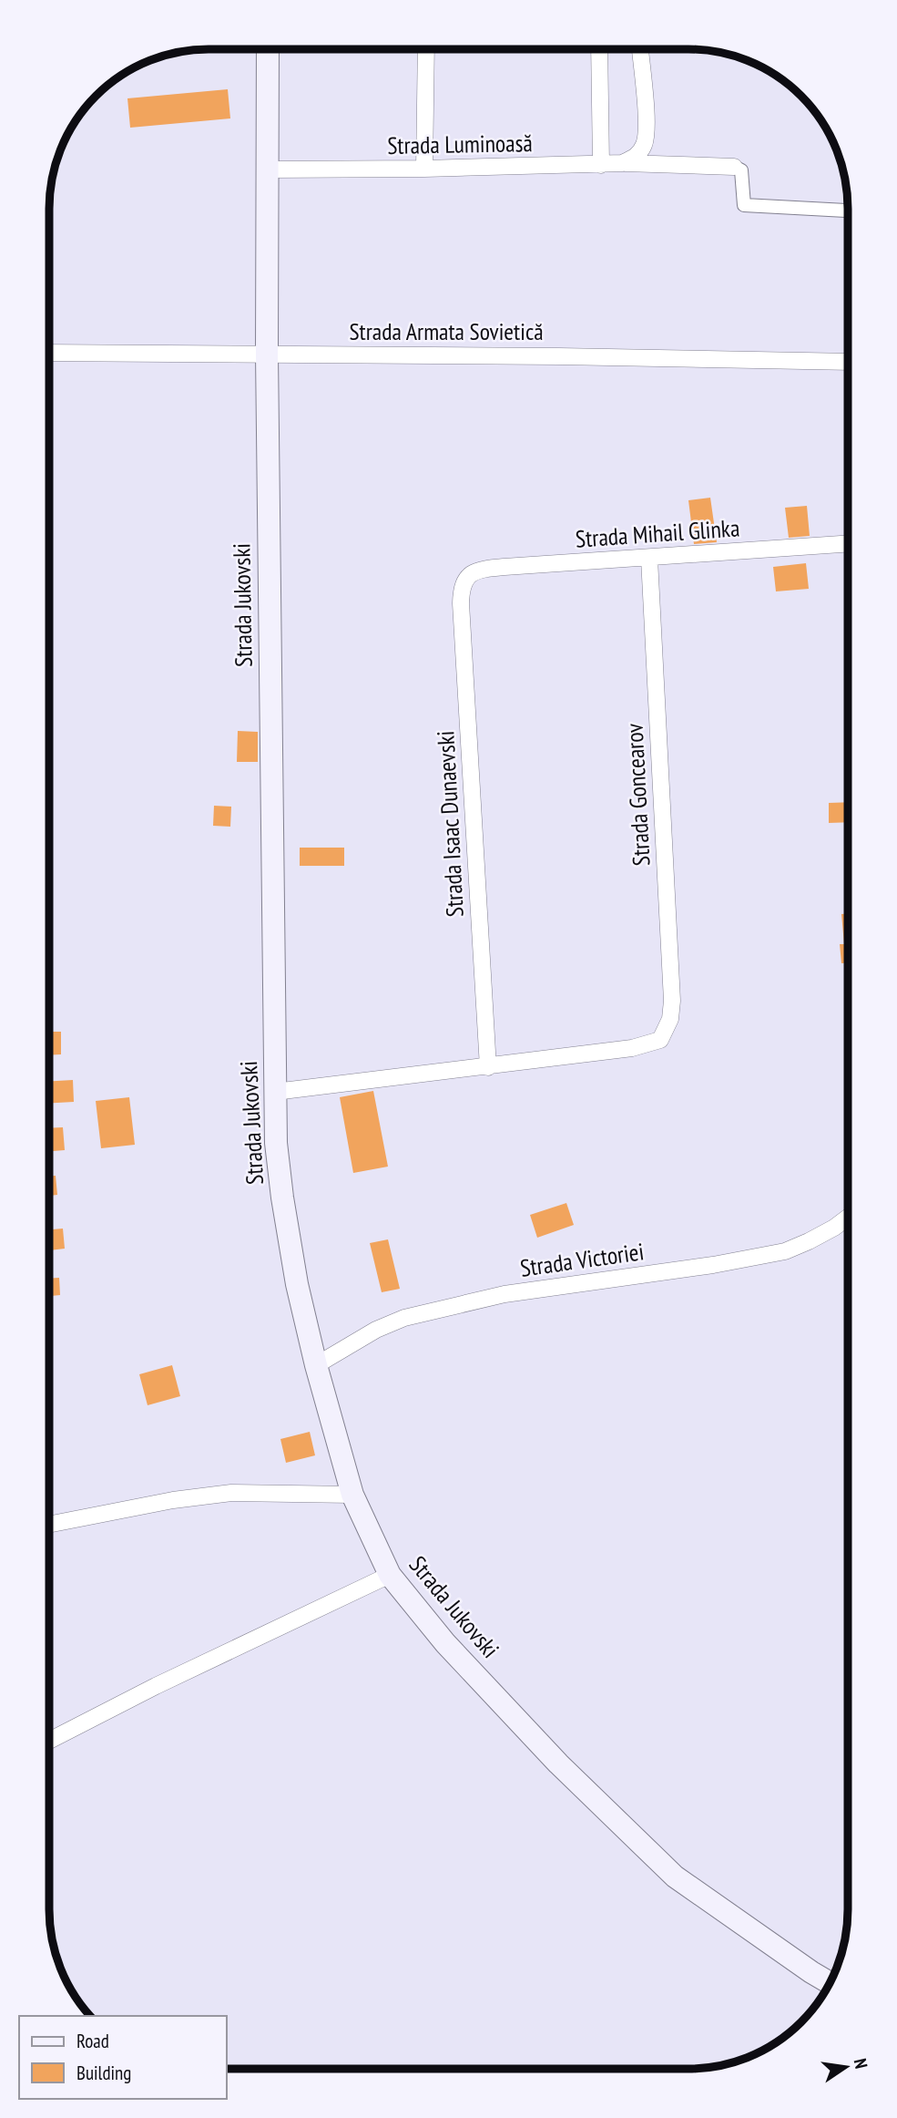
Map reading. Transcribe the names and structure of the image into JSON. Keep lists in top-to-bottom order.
{
  "streets": {
    "main road": ["Strada Jukovski"],
    "street": [
      "Strada Luminoasă",
      "Strada Armata Sovietică",
      "Strada Mihail Glinka",
      "Strada Goncearov",
      "Strada Isaac Dunaevski",
      "Strada Victoriei"
    ]
  },
  "crossings": [
    ["Strada Luminoasă", "Strada Jukovski"],
    ["Strada Armata Sovietică", "Strada Jukovski"],
    ["Strada Mihail Glinka", "Strada Goncearov"],
    ["Strada Mihail Glinka", "Strada Isaac Dunaevski"],
    ["Strada Jukovski", "Strada Victoriei"],
    ["Strada Goncearov", "Strada Isaac Dunaevski"]
  ],
  "legend": ["Road", "Building"],
  "north": "right"
}
